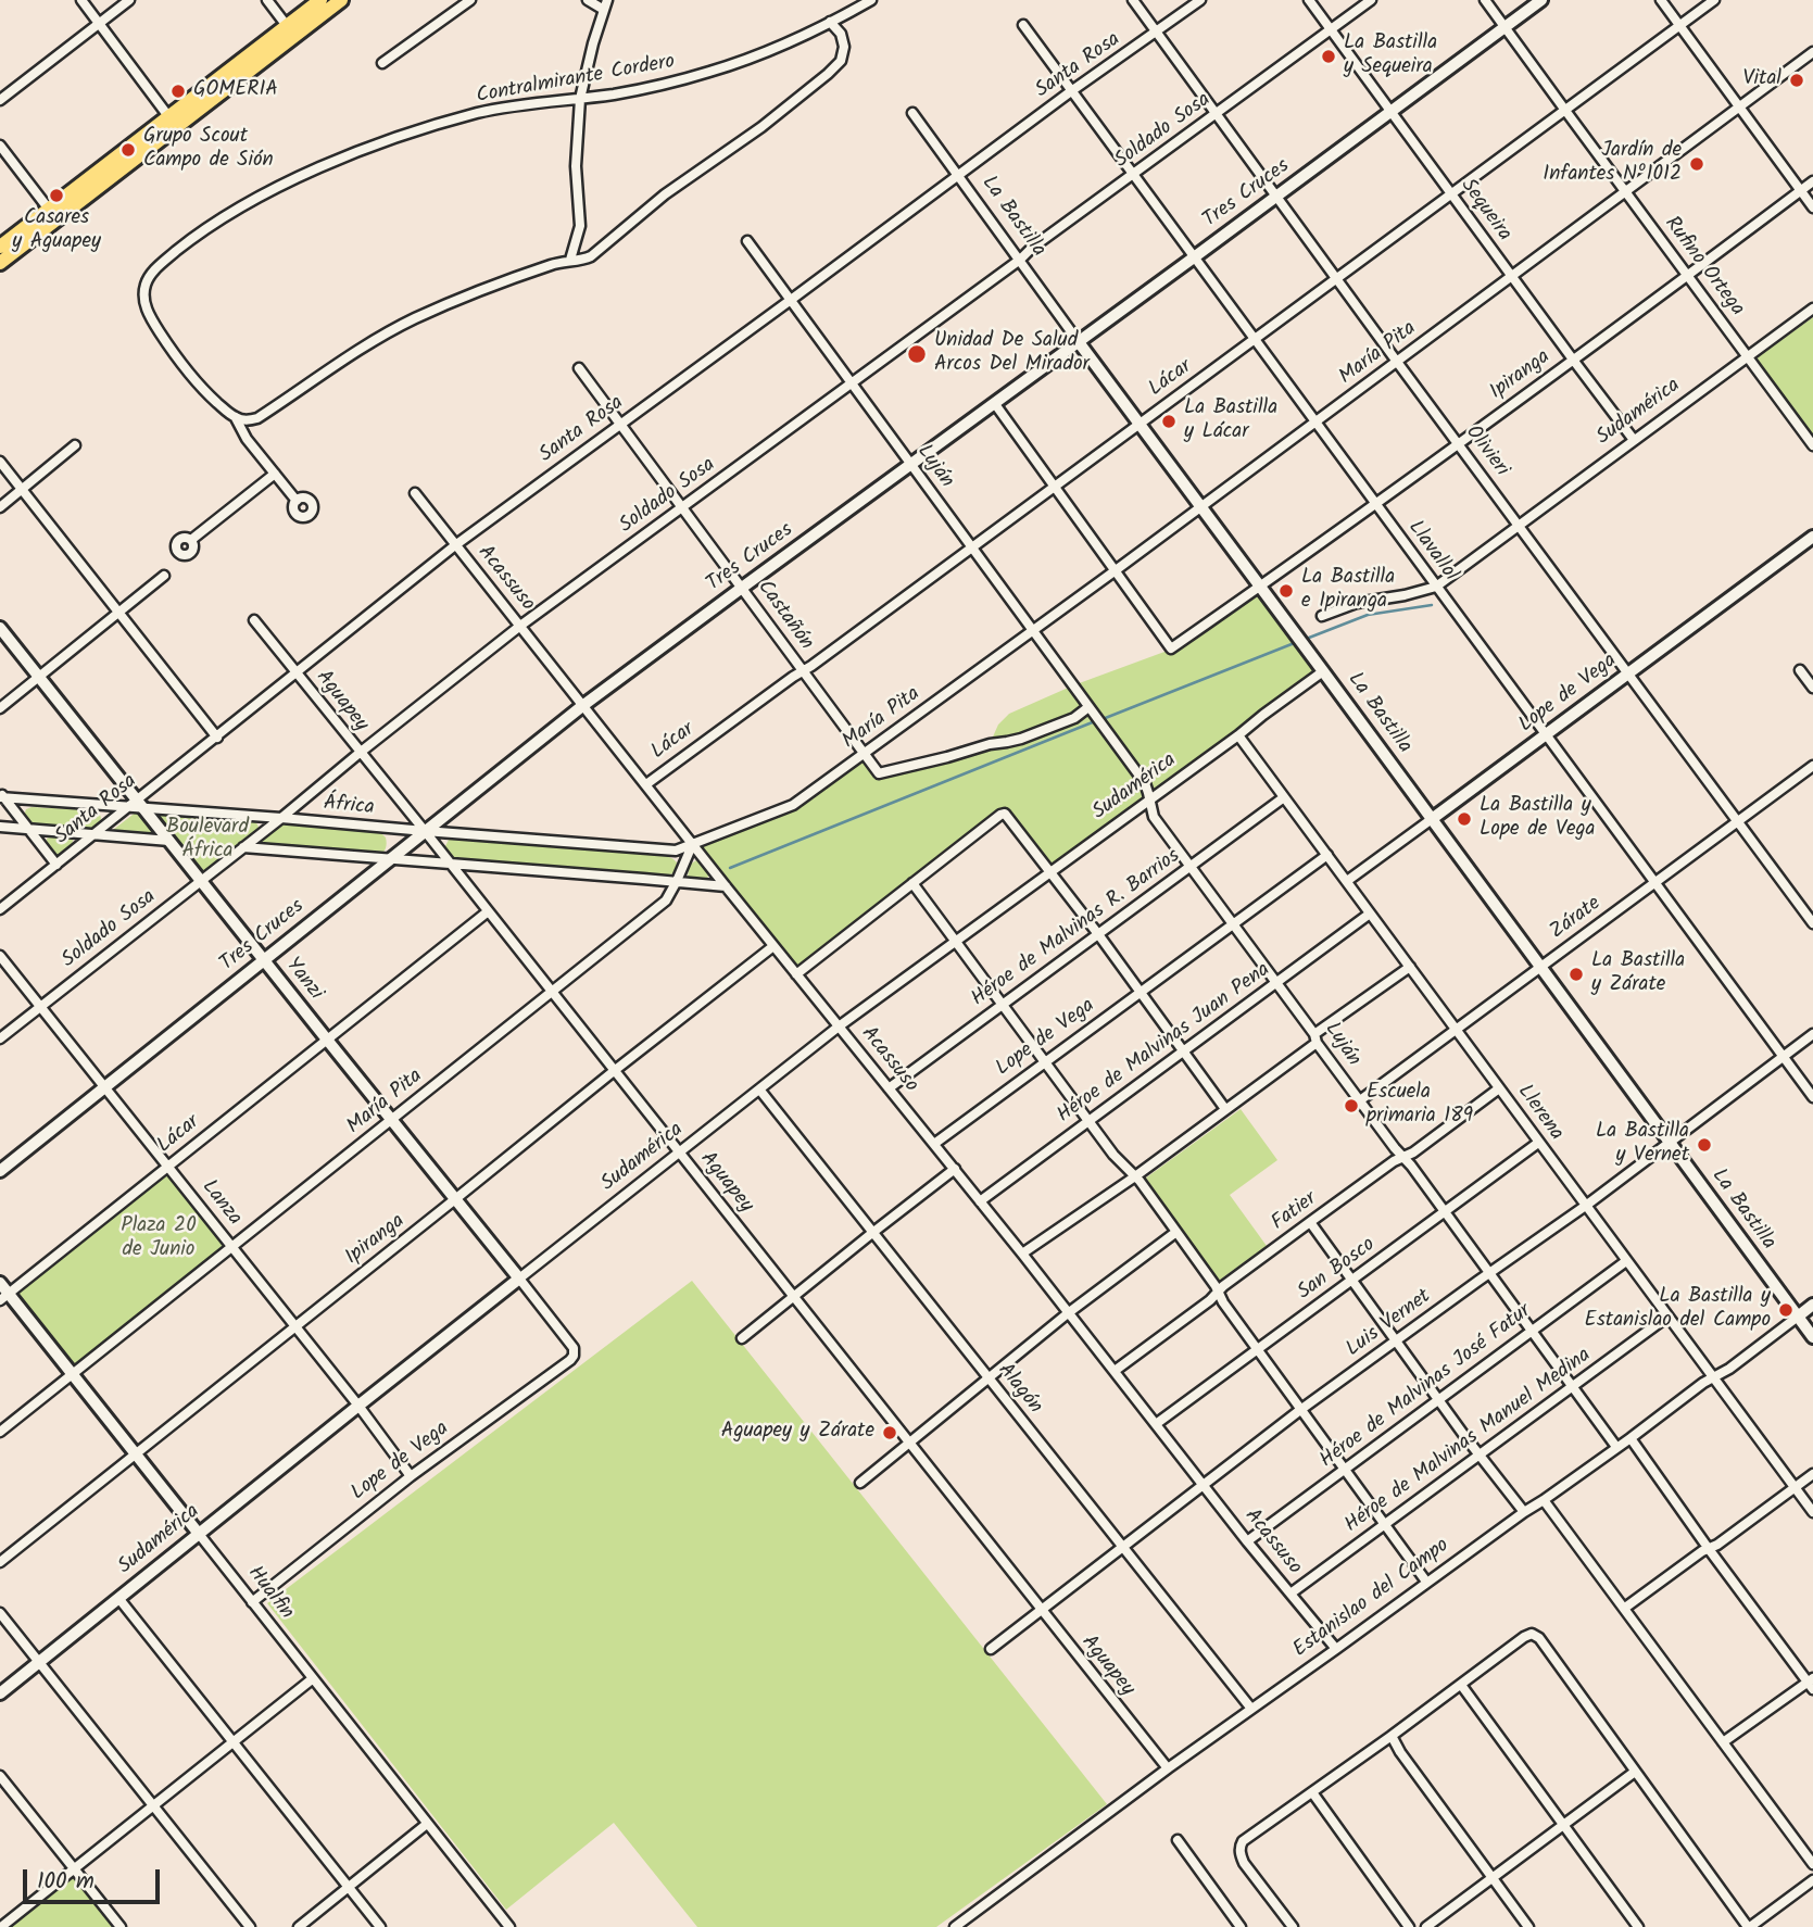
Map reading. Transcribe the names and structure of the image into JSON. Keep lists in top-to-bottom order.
{
  "streets": {
    "street": [
      "Santa Rosa",
      "Contralmirante Cordero",
      "Soldado Sosa",
      "Tres Cruces",
      "Sequeira",
      "La Bastilla",
      "Rufino Ortega",
      "María Pita",
      "Ipiranga",
      "Lácar",
      "Sudamérica",
      "Olivieri",
      "Luján",
      "Llavallol",
      "Acassuso",
      "Castañón",
      "Lope de Vega",
      "Aguapey",
      "África",
      "Zárate",
      "Héroe de Malvinas R. Barrios",
      "Yanzi",
      "Héroe de Malvinas Juan Pena",
      "Llerena",
      "Lanza",
      "Fatier",
      "San Bosco",
      "Luis Vernet",
      "Héroe de Malvinas José Fatur",
      "Alagón",
      "Héroe de Malvinas Manuel Medina",
      "Hualfin",
      "Estanislao del Campo"
    ]
  },
  "crossings": [
    ["Santa Rosa", "La Bastilla"],
    ["Santa Rosa", "Olivieri"],
    ["Santa Rosa", "Luján"],
    ["Santa Rosa", "Llavallol"],
    ["Santa Rosa", "Acassuso"],
    ["Santa Rosa", "Castañón"],
    ["Santa Rosa", "Aguapey"],
    ["Santa Rosa", "África"],
    ["Santa Rosa", "Yanzi"],
    ["Soldado Sosa", "Sequeira"],
    ["Soldado Sosa", "La Bastilla"],
    ["Soldado Sosa", "Olivieri"],
    ["Soldado Sosa", "Luján"],
    ["Soldado Sosa", "Llavallol"],
    ["Soldado Sosa", "Acassuso"],
    ["Soldado Sosa", "Castañón"],
    ["Soldado Sosa", "Aguapey"],
    ["Soldado Sosa", "África"],
    ["Soldado Sosa", "Yanzi"],
    ["Soldado Sosa", "Lanza"],
    ["Tres Cruces", "Sequeira"],
    ["Tres Cruces", "La Bastilla"],
    ["Tres Cruces", "Rufino Ortega"],
    ["Tres Cruces", "Olivieri"],
    ["Tres Cruces", "Luján"],
    ["Tres Cruces", "Llavallol"],
    ["Tres Cruces", "Acassuso"],
    ["Tres Cruces", "Castañón"],
    ["Tres Cruces", "Aguapey"],
    ["Tres Cruces", "África"],
    ["Tres Cruces", "Yanzi"],
    ["Tres Cruces", "Lanza"],
    ["Sequeira", "María Pita"],
    ["Sequeira", "Ipiranga"],
    ["Sequeira", "Lácar"],
    ["Sequeira", "Sudamérica"],
    ["La Bastilla", "María Pita"],
    ["La Bastilla", "Ipiranga"],
    ["La Bastilla", "Lácar"],
    ["La Bastilla", "Sudamérica"],
    ["La Bastilla", "Lope de Vega"],
    ["La Bastilla", "Zárate"],
    ["La Bastilla", "Luis Vernet"],
    ["La Bastilla", "Estanislao del Campo"],
    ["Rufino Ortega", "María Pita"],
    ["Rufino Ortega", "Ipiranga"],
    ["Rufino Ortega", "Lácar"],
    ["Rufino Ortega", "Sudamérica"],
    ["María Pita", "Ipiranga"],
    ["María Pita", "Olivieri"],
    ["María Pita", "Luján"],
    ["María Pita", "Llavallol"],
    ["María Pita", "Acassuso"],
    ["María Pita", "Castañón"],
    ["María Pita", "Aguapey"],
    ["María Pita", "África"],
    ["María Pita", "Yanzi"],
    ["María Pita", "Lanza"],
    ["María Pita", "Hualfin"],
    ["Ipiranga", "Olivieri"],
    ["Ipiranga", "Llavallol"],
    ["Ipiranga", "Acassuso"],
    ["Ipiranga", "Aguapey"],
    ["Ipiranga", "Yanzi"],
    ["Ipiranga", "Lanza"],
    ["Ipiranga", "Hualfin"],
    ["Lácar", "Olivieri"],
    ["Lácar", "Luján"],
    ["Lácar", "Llavallol"],
    ["Lácar", "Acassuso"],
    ["Lácar", "Castañón"],
    ["Lácar", "Aguapey"],
    ["Lácar", "Yanzi"],
    ["Lácar", "Lanza"],
    ["Lácar", "Hualfin"],
    ["Sudamérica", "Olivieri"],
    ["Sudamérica", "Luján"],
    ["Sudamérica", "Llavallol"],
    ["Sudamérica", "Acassuso"],
    ["Sudamérica", "Aguapey"],
    ["Sudamérica", "Yanzi"],
    ["Sudamérica", "Llerena"],
    ["Sudamérica", "Lanza"],
    ["Sudamérica", "Alagón"],
    ["Sudamérica", "Hualfin"],
    ["Olivieri", "Lope de Vega"],
    ["Olivieri", "Zárate"],
    ["Luján", "Castañón"],
    ["Luján", "Lope de Vega"],
    ["Luján", "Zárate"],
    ["Luján", "Héroe de Malvinas R. Barrios"],
    ["Luján", "Héroe de Malvinas Juan Pena"],
    ["Luján", "Fatier"],
    ["Luján", "San Bosco"],
    ["Luján", "Luis Vernet"],
    ["Luján", "Héroe de Malvinas José Fatur"],
    ["Luján", "Héroe de Malvinas Manuel Medina"],
    ["Luján", "Estanislao del Campo"],
    ["Llavallol", "Lope de Vega"],
    ["Llavallol", "Zárate"],
    ["Llavallol", "Luis Vernet"],
    ["Acassuso", "Lope de Vega"],
    ["Acassuso", "África"],
    ["Acassuso", "Héroe de Malvinas R. Barrios"],
    ["Acassuso", "Héroe de Malvinas Juan Pena"],
    ["Acassuso", "Fatier"],
    ["Acassuso", "San Bosco"],
    ["Acassuso", "Luis Vernet"],
    ["Acassuso", "Héroe de Malvinas José Fatur"],
    ["Acassuso", "Héroe de Malvinas Manuel Medina"],
    ["Acassuso", "Estanislao del Campo"],
    ["Lope de Vega", "Yanzi"],
    ["Lope de Vega", "Llerena"],
    ["Lope de Vega", "Lanza"],
    ["Lope de Vega", "Hualfin"],
    ["Aguapey", "África"],
    ["Aguapey", "Luis Vernet"],
    ["Aguapey", "Estanislao del Campo"],
    ["África", "Yanzi"],
    ["Zárate", "Llerena"],
    ["Héroe de Malvinas R. Barrios", "Llerena"],
    ["Héroe de Malvinas Juan Pena", "Llerena"],
    ["Llerena", "Fatier"],
    ["Llerena", "San Bosco"],
    ["Llerena", "Luis Vernet"],
    ["Llerena", "Héroe de Malvinas José Fatur"],
    ["Llerena", "Héroe de Malvinas Manuel Medina"],
    ["Llerena", "Estanislao del Campo"],
    ["Luis Vernet", "Alagón"],
    ["Alagón", "Estanislao del Campo"]
  ],
  "parks": ["Boulevard África", "Plaza 20 de Junio"],
  "places": [
    "La Bastilla y Sequeira",
    "Vital",
    "GOMERIA",
    "Grupo Scout Campo de Sión",
    "Jardín de Infantes Nº1012",
    "Casares y Aguapey",
    "Unidad De Salud Arcos Del Mirador",
    "La Bastilla y Lácar",
    "La Bastilla e Ipiranga",
    "La Bastilla y Lope de Vega",
    "La Bastilla y Zárate",
    "Escuela primaria 189",
    "La Bastilla y Vernet",
    "La Bastilla y Estanislao del Campo",
    "Aguapey y Zárate"
  ],
  "scale_bar": "100 m"
}
